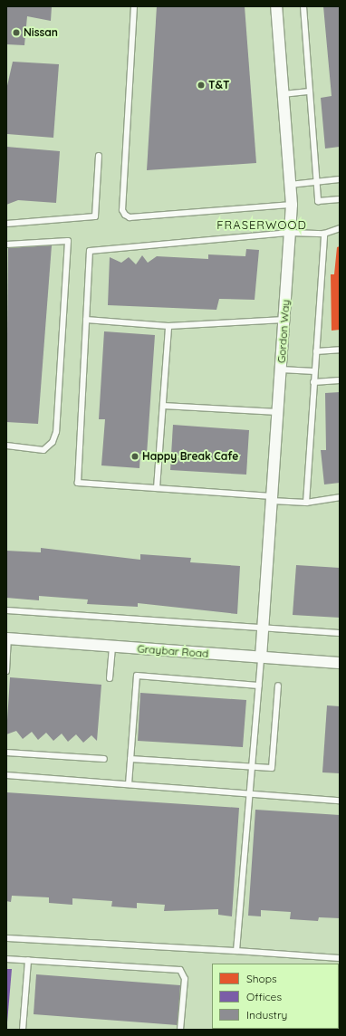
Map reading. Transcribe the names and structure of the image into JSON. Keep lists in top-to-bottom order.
{
  "streets": {
    "street": ["Gordon Way", "Graybar Road"]
  },
  "crossings": [
    ["Gordon Way", "Graybar Road"]
  ],
  "districts": ["FRASERWOOD"],
  "places": ["Nissan", "T&T", "Happy Break Cafe"],
  "legend": ["Shops", "Offices", "Industry"]
}
